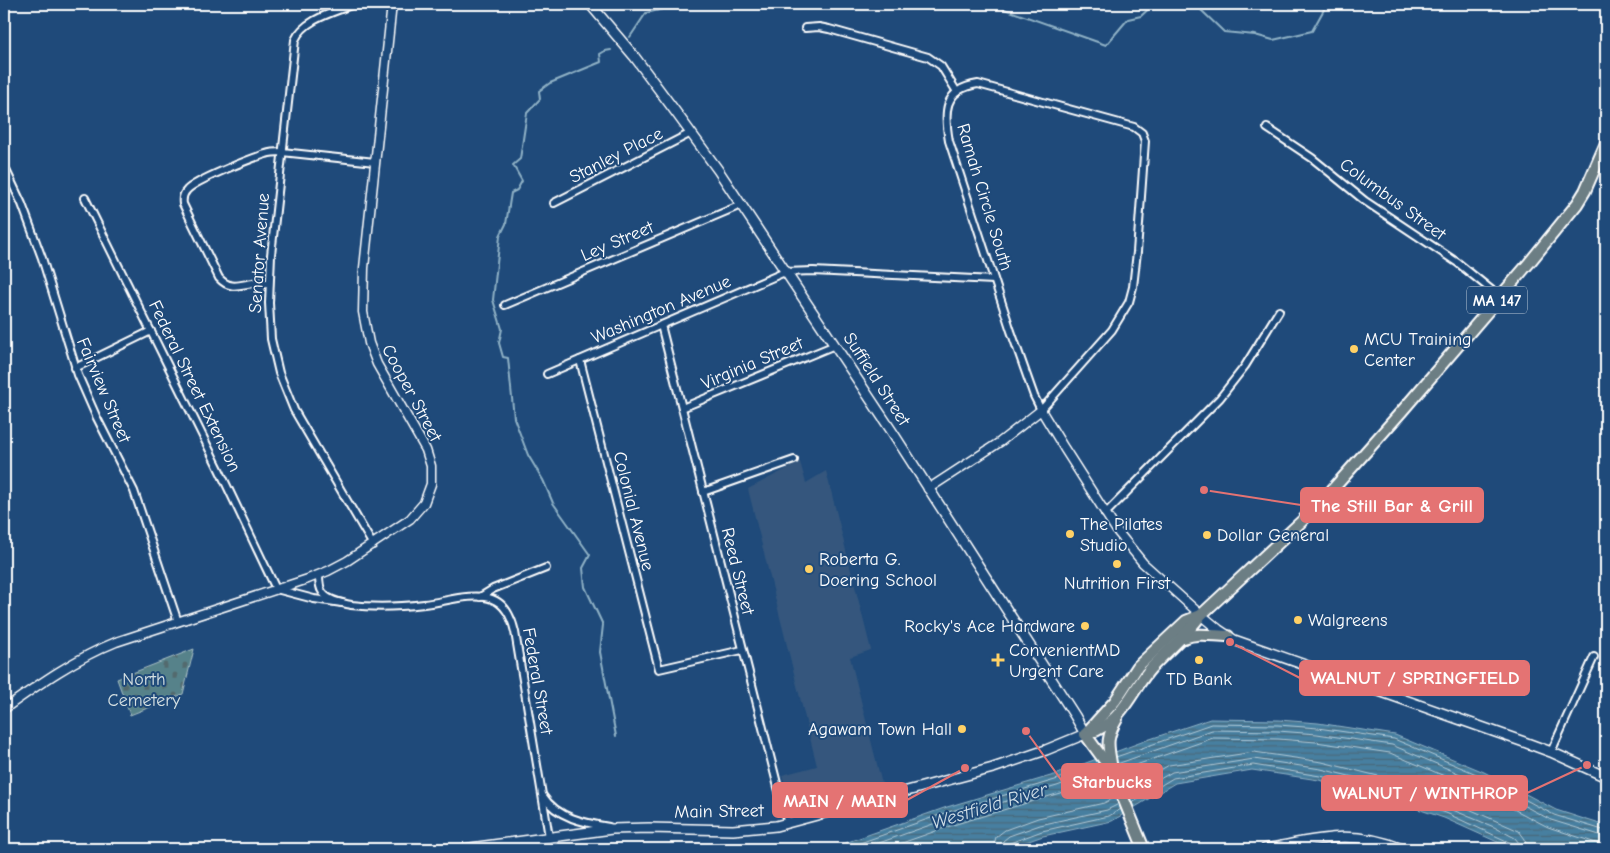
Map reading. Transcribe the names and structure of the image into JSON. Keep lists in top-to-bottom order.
{
  "streets": {
    "main road": ["MA 147", "Suffield Street", "Main Street"],
    "street": [
      "Stanley Place",
      "Ramah Circle South",
      "Columbus Street",
      "Ley Street",
      "Senator Avenue",
      "Washington Avenue",
      "Virginia Street",
      "Federal Street Extension",
      "Fairview Street",
      "Cooper Street",
      "Colonial Avenue",
      "Reed Street",
      "Federal Street"
    ]
  },
  "crossings": [
    ["Stanley Place", "Suffield Street"],
    ["Columbus Street", "MA 147"],
    ["Ley Street", "Suffield Street"],
    ["Senator Avenue", "Cooper Street"],
    ["MA 147", "Suffield Street"],
    ["MA 147", "Main Street"],
    ["Washington Avenue", "Suffield Street"],
    ["Washington Avenue", "Colonial Avenue"],
    ["Washington Avenue", "Reed Street"],
    ["Virginia Street", "Suffield Street"],
    ["Virginia Street", "Reed Street"],
    ["Suffield Street", "Main Street"],
    ["Federal Street Extension", "Cooper Street"],
    ["Federal Street Extension", "Federal Street"],
    ["Fairview Street", "Cooper Street"],
    ["Cooper Street", "Federal Street"],
    ["Colonial Avenue", "Reed Street"],
    ["Reed Street", "Main Street"],
    ["Federal Street", "Main Street"]
  ],
  "water": ["Westfield River"],
  "parks": ["North Cemetery"],
  "places": {
    "other": [
      "MCU Training Center",
      "The Still Bar & Grill",
      "The Pilates Studio",
      "Dollar General",
      "Nutrition First",
      "Roberta G. Doering School",
      "Walgreens",
      "Rocky's Ace Hardware",
      "WALNUT / SPRINGFIELD",
      "TD Bank",
      "Agawam Town Hall",
      "Starbucks",
      "WALNUT / WINTHROP",
      "MAIN / MAIN"
    ],
    "health": ["ConvenientMD Urgent Care"]
  }
}
